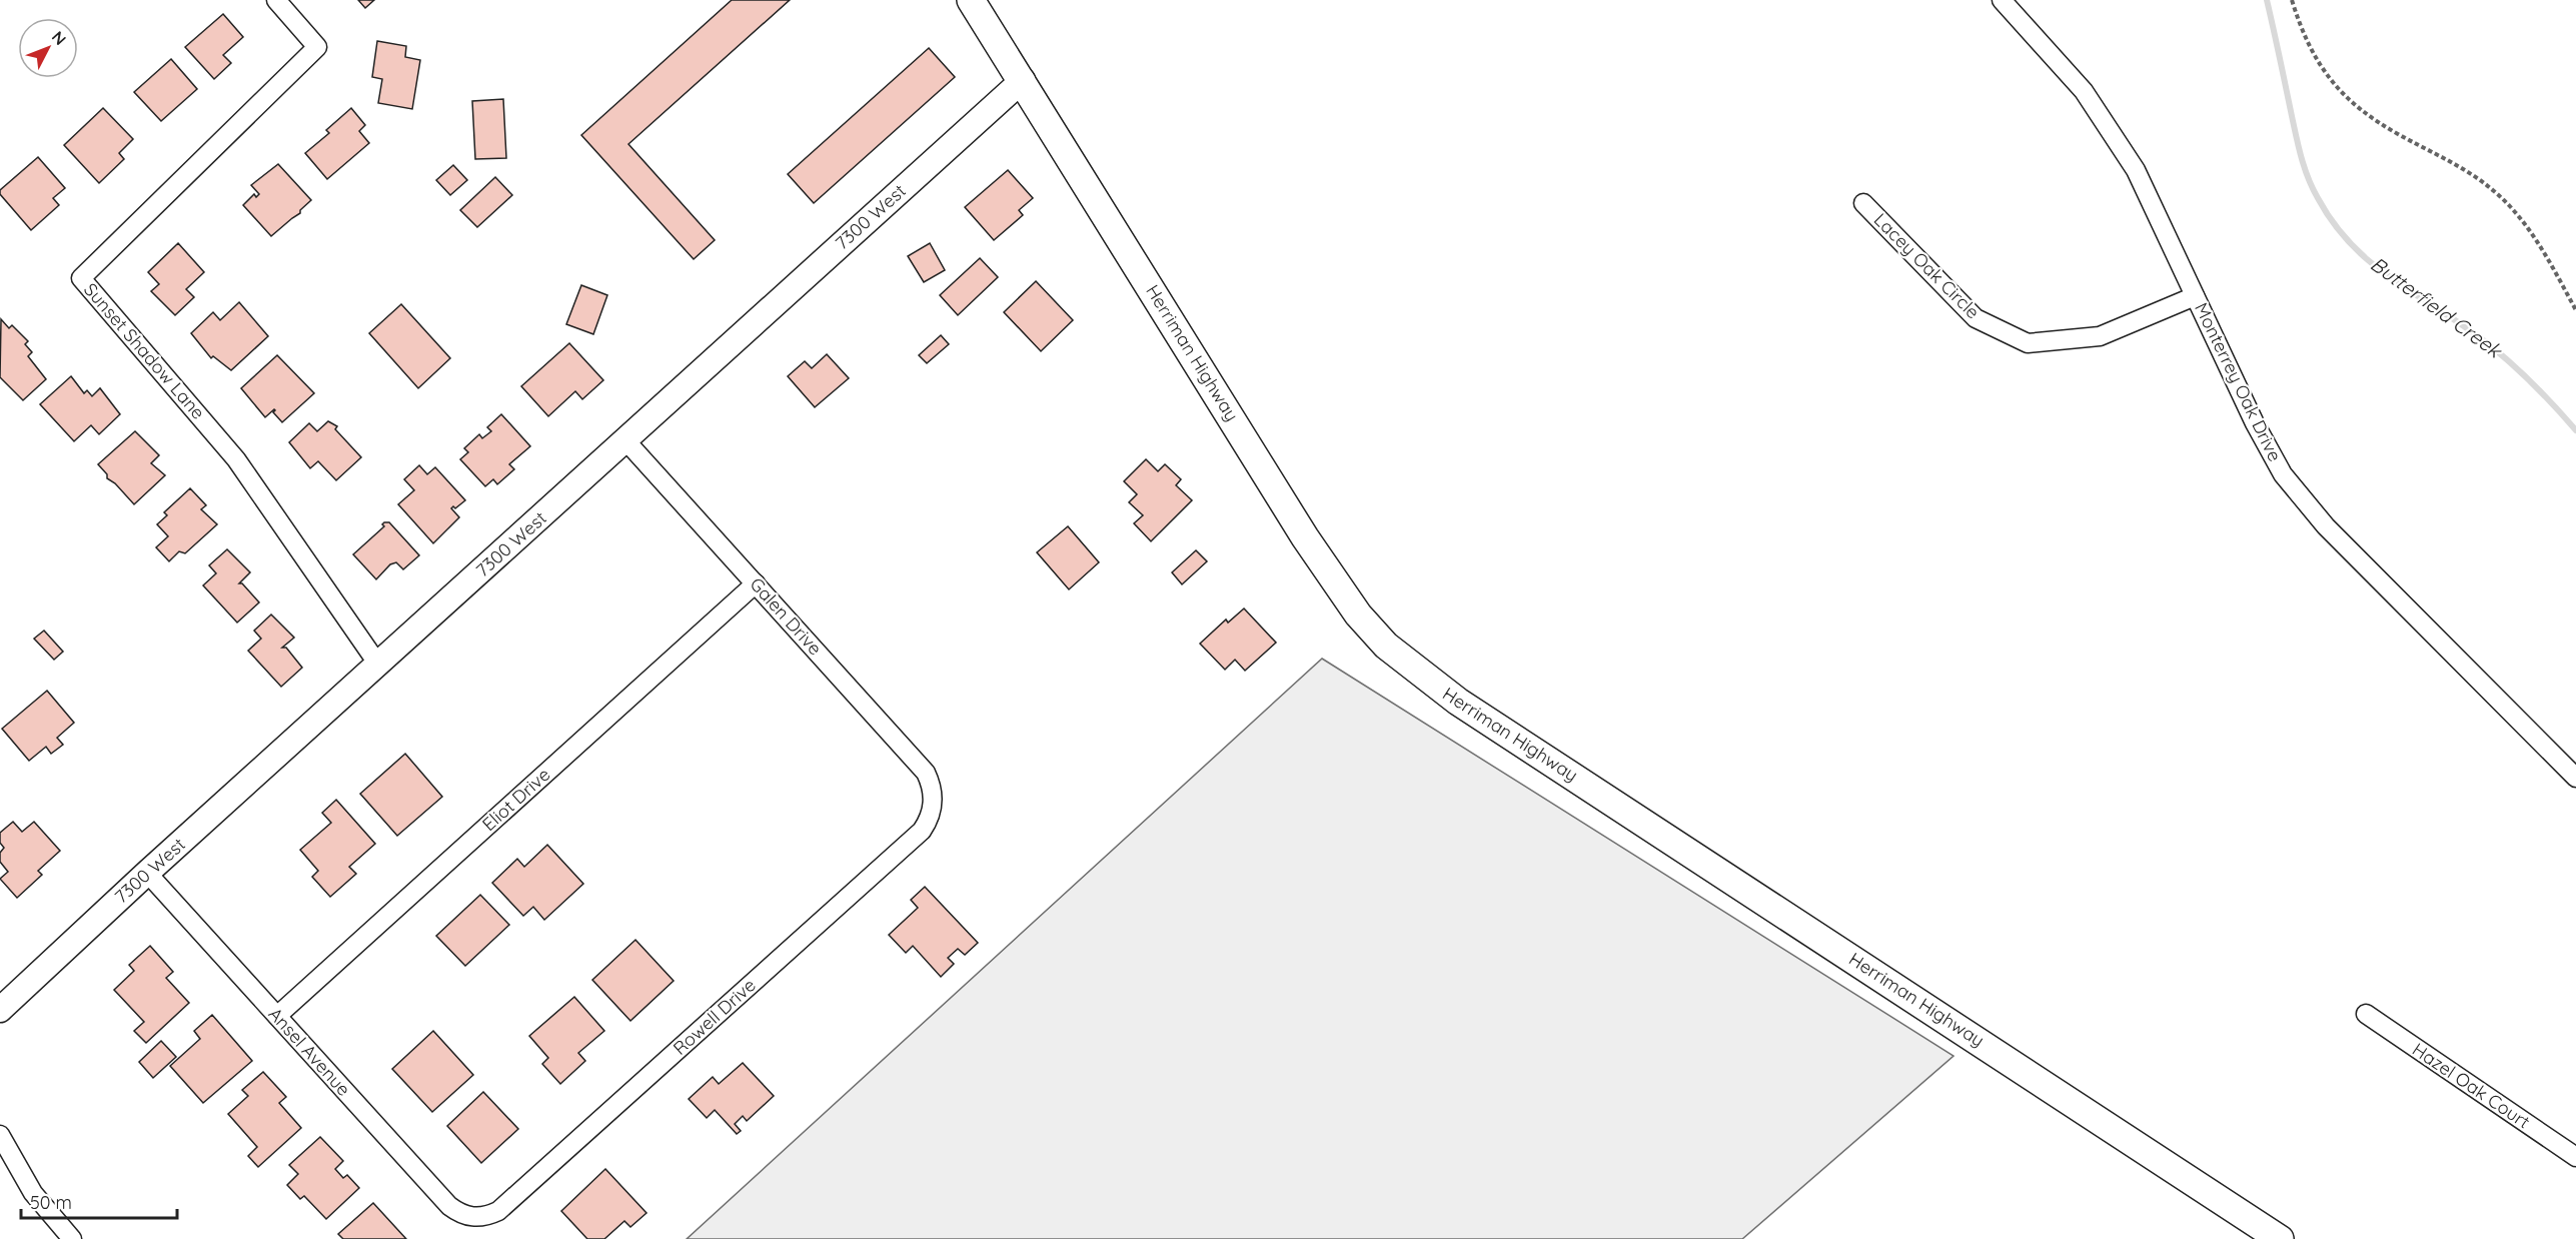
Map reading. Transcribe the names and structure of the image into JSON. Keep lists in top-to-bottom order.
{
  "streets": {
    "main road": ["Herriman Highway"],
    "street": [
      "7300 West",
      "Lacey Oak Circle",
      "Sunset Shadow Lane",
      "Monterrey Oak Drive",
      "Galen Drive",
      "Eliot Drive",
      "Rowell Drive",
      "Ansel Avenue",
      "Hazel Oak Court"
    ]
  },
  "crossings": [
    ["7300 West", "Sunset Shadow Lane"],
    ["7300 West", "Herriman Highway"],
    ["7300 West", "Galen Drive"],
    ["7300 West", "Ansel Avenue"],
    ["Lacey Oak Circle", "Monterrey Oak Drive"],
    ["Galen Drive", "Eliot Drive"],
    ["Galen Drive", "Rowell Drive"],
    ["Eliot Drive", "Ansel Avenue"],
    ["Rowell Drive", "Ansel Avenue"]
  ],
  "water": ["Butterfield Creek"],
  "scale_bar": "50 m",
  "north": "top right"
}
